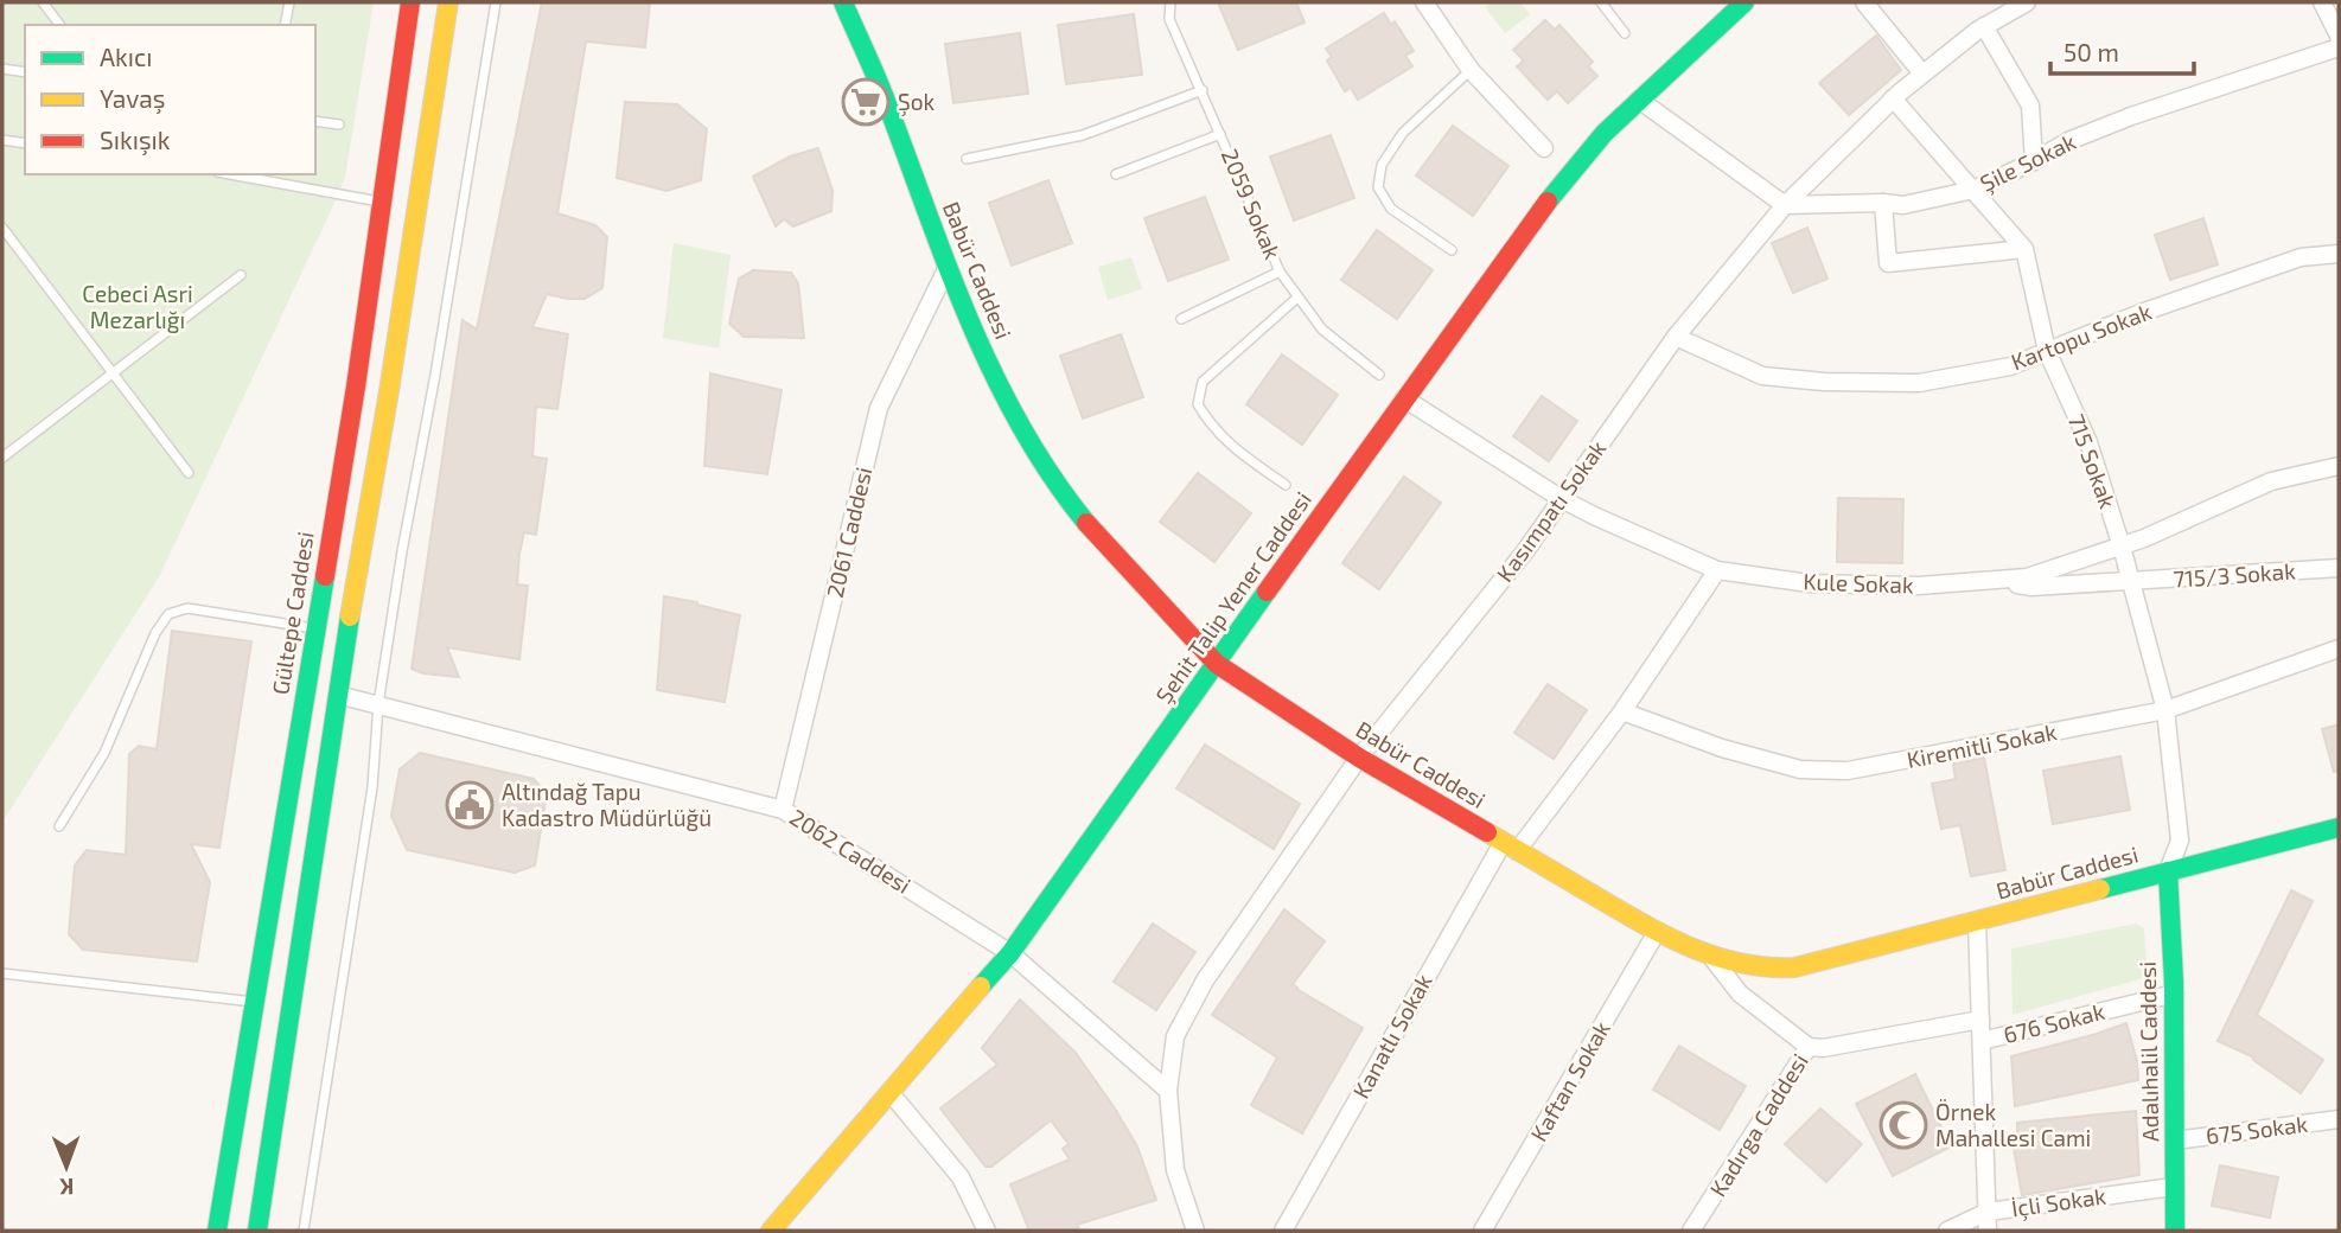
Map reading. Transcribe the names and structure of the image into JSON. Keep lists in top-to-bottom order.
{
  "streets": {
    "main road": [
      "Babür Caddesi",
      "Şehit Talip Yener Caddesi",
      "Gültepe Caddesi",
      "Adalıhalil Caddesi"
    ],
    "street": [
      "Şile Sokak",
      "Kartopu Sokak",
      "715 Sokak",
      "Kasımpatı Sokak",
      "2061 Caddesi",
      "715/3 Sokak",
      "Kule Sokak",
      "Kiremitli Sokak",
      "2062 Caddesi",
      "676 Sokak",
      "Kanatlı Sokak",
      "Kaftan Sokak",
      "Kadırga Caddesi",
      "675 Sokak",
      "İçli Sokak"
    ],
    "lane": ["2059 Sokak"]
  },
  "crossings": [
    ["Şile Sokak", "715 Sokak"],
    ["Şile Sokak", "Kasımpatı Sokak"],
    ["Babür Caddesi", "715 Sokak"],
    ["Babür Caddesi", "Kasımpatı Sokak"],
    ["Babür Caddesi", "2061 Caddesi"],
    ["Babür Caddesi", "Şehit Talip Yener Caddesi"],
    ["Babür Caddesi", "Kanatlı Sokak"],
    ["Babür Caddesi", "Adalıhalil Caddesi"],
    ["Babür Caddesi", "Kaftan Sokak"],
    ["Babür Caddesi", "Kadırga Caddesi"],
    ["Kartopu Sokak", "715 Sokak"],
    ["Kartopu Sokak", "Kasımpatı Sokak"],
    ["715 Sokak", "Kasımpatı Sokak"],
    ["715 Sokak", "715/3 Sokak"],
    ["715 Sokak", "Kule Sokak"],
    ["715 Sokak", "Kiremitli Sokak"],
    ["715 Sokak", "Adalıhalil Caddesi"],
    ["Kasımpatı Sokak", "Kule Sokak"],
    ["Kasımpatı Sokak", "2062 Caddesi"],
    ["2061 Caddesi", "2062 Caddesi"],
    ["715/3 Sokak", "Kule Sokak"],
    ["Kule Sokak", "Şehit Talip Yener Caddesi"],
    ["Kule Sokak", "Kanatlı Sokak"],
    ["Şehit Talip Yener Caddesi", "2062 Caddesi"],
    ["Kiremitli Sokak", "Kanatlı Sokak"],
    ["676 Sokak", "Adalıhalil Caddesi"],
    ["Adalıhalil Caddesi", "675 Sokak"],
    ["Adalıhalil Caddesi", "İçli Sokak"]
  ],
  "parks": ["Cebeci Asri Mezarlığı"],
  "places": {
    "supermarket": ["Şok"],
    "public building": ["Altındağ Tapu Kadastro Müdürlüğü"],
    "mosque": ["Örnek Mahallesi Cami"]
  },
  "legend": ["Akıcı", "Yavaş", "Sıkışık"],
  "scale_bar": "50 m",
  "north": "bottom"
}
